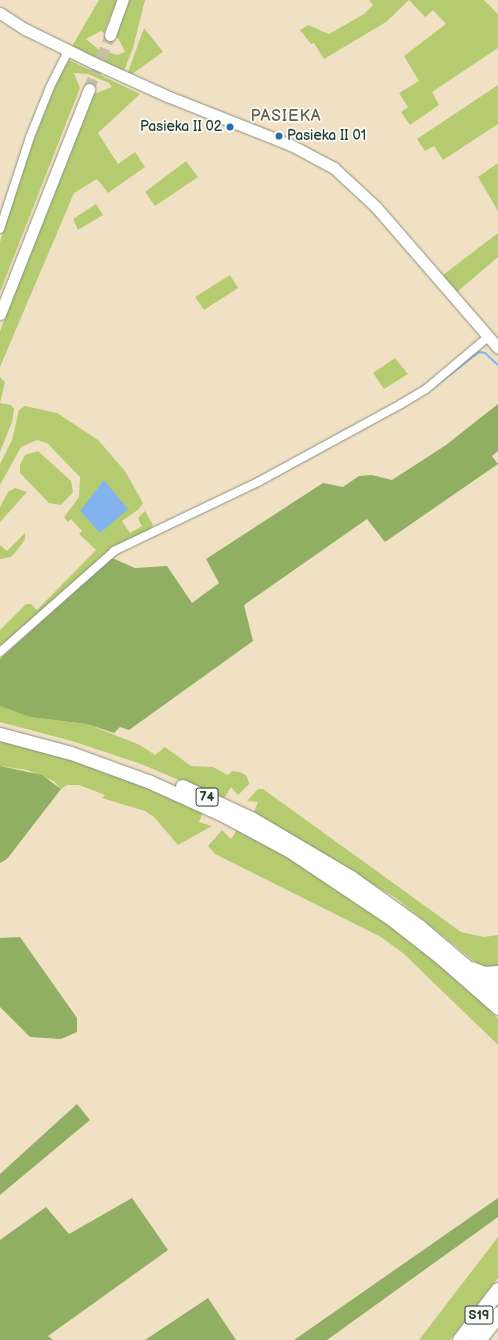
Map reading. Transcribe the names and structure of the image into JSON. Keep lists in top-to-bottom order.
{
  "streets": {
    "highway": ["S19"],
    "main road": ["74"]
  },
  "districts": ["PASIEKA"],
  "places": ["Pasieka II 02", "Pasieka II 01"]
}
